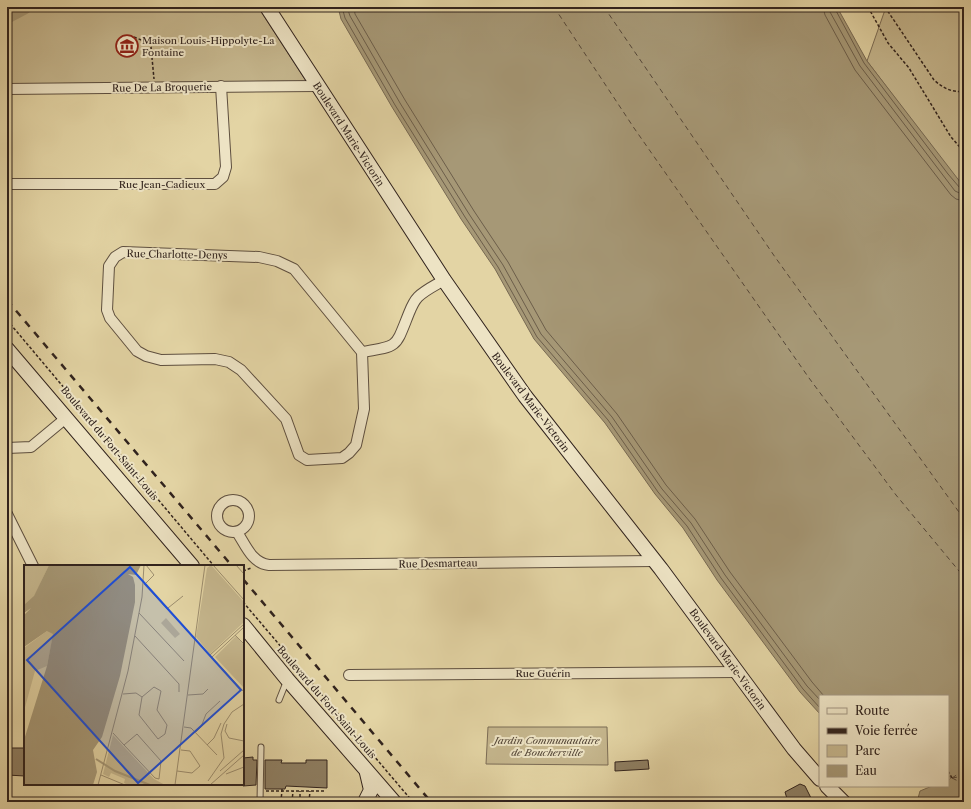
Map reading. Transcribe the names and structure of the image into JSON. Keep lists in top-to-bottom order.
{
  "streets": {
    "street": [
      "Rue De La Broquerie",
      "Boulevard Marie-Victorin",
      "Rue Jean-Cadieux",
      "Rue Charlotte-Denys",
      "Boulevard du Fort-Saint-Louis",
      "Rue Desmarteau",
      "Rue Guérin"
    ]
  },
  "crossings": [
    ["Rue De La Broquerie", "Boulevard Marie-Victorin"],
    ["Rue De La Broquerie", "Rue Jean-Cadieux"],
    ["Boulevard Marie-Victorin", "Rue Desmarteau"],
    ["Boulevard Marie-Victorin", "Rue Guérin"]
  ],
  "parks": ["Jardin Communautaire de Boucherville"],
  "places": {
    "museum": ["Maison Louis-Hippolyte-La Fontaine"]
  },
  "legend": [
    "Route",
    "Voie ferrée",
    "Parc",
    "Eau"
  ]
}
